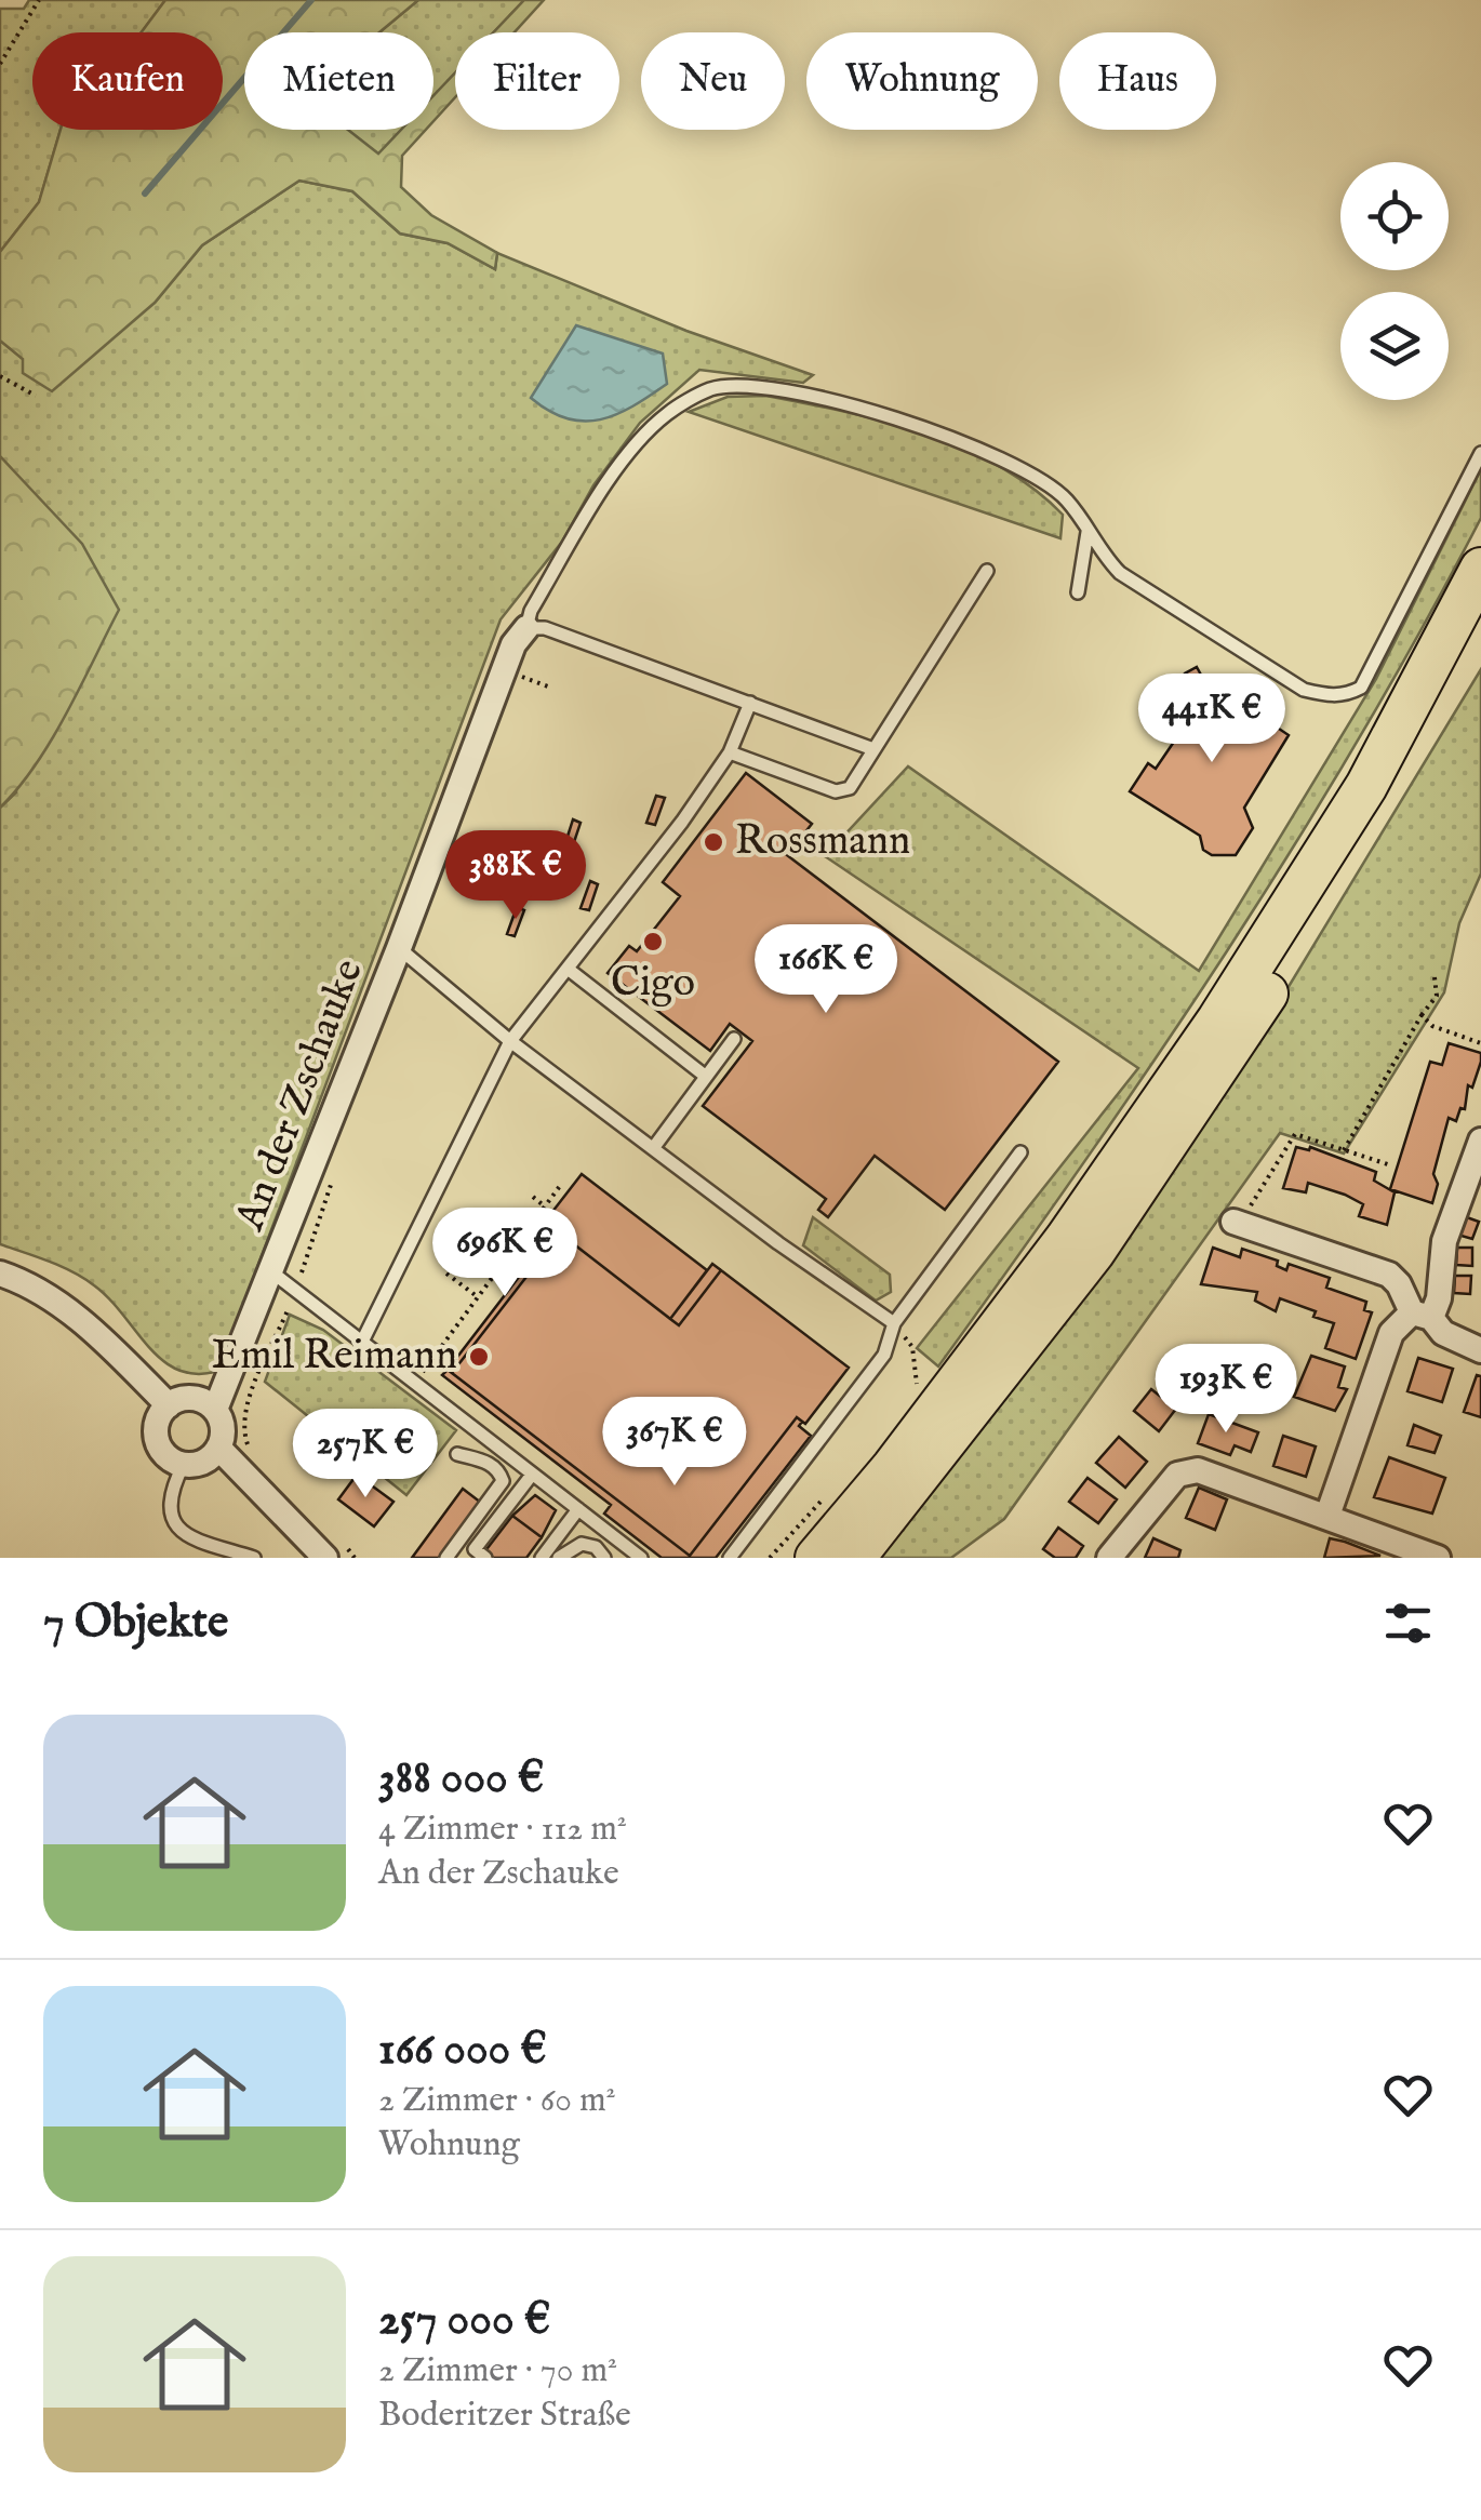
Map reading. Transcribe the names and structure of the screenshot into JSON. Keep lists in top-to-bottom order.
{
  "streets": {
    "street": ["An der Zschauke"]
  },
  "places": ["Rossmann", "Cigo", "Emil Reimann"],
  "page": {
    "chip": [
      "Kaufen",
      "Mieten",
      "Filter",
      "Neu",
      "Wohnung",
      "Haus"
    ],
    "price": [
      "441K €",
      "388K €",
      "166K €",
      "696K €",
      "193K €",
      "367K €",
      "257K €"
    ],
    "heading": "7 Objekte",
    "list": [
      {
        "name": "388 000 €",
        "note": "4 Zimmer · 112 m² · An der Zschauke"
      },
      {
        "name": "166 000 €",
        "note": "2 Zimmer · 60 m² · Wohnung"
      },
      {
        "name": "257 000 €",
        "note": "2 Zimmer · 70 m² · Boderitzer Straße"
      }
    ]
  }
}
